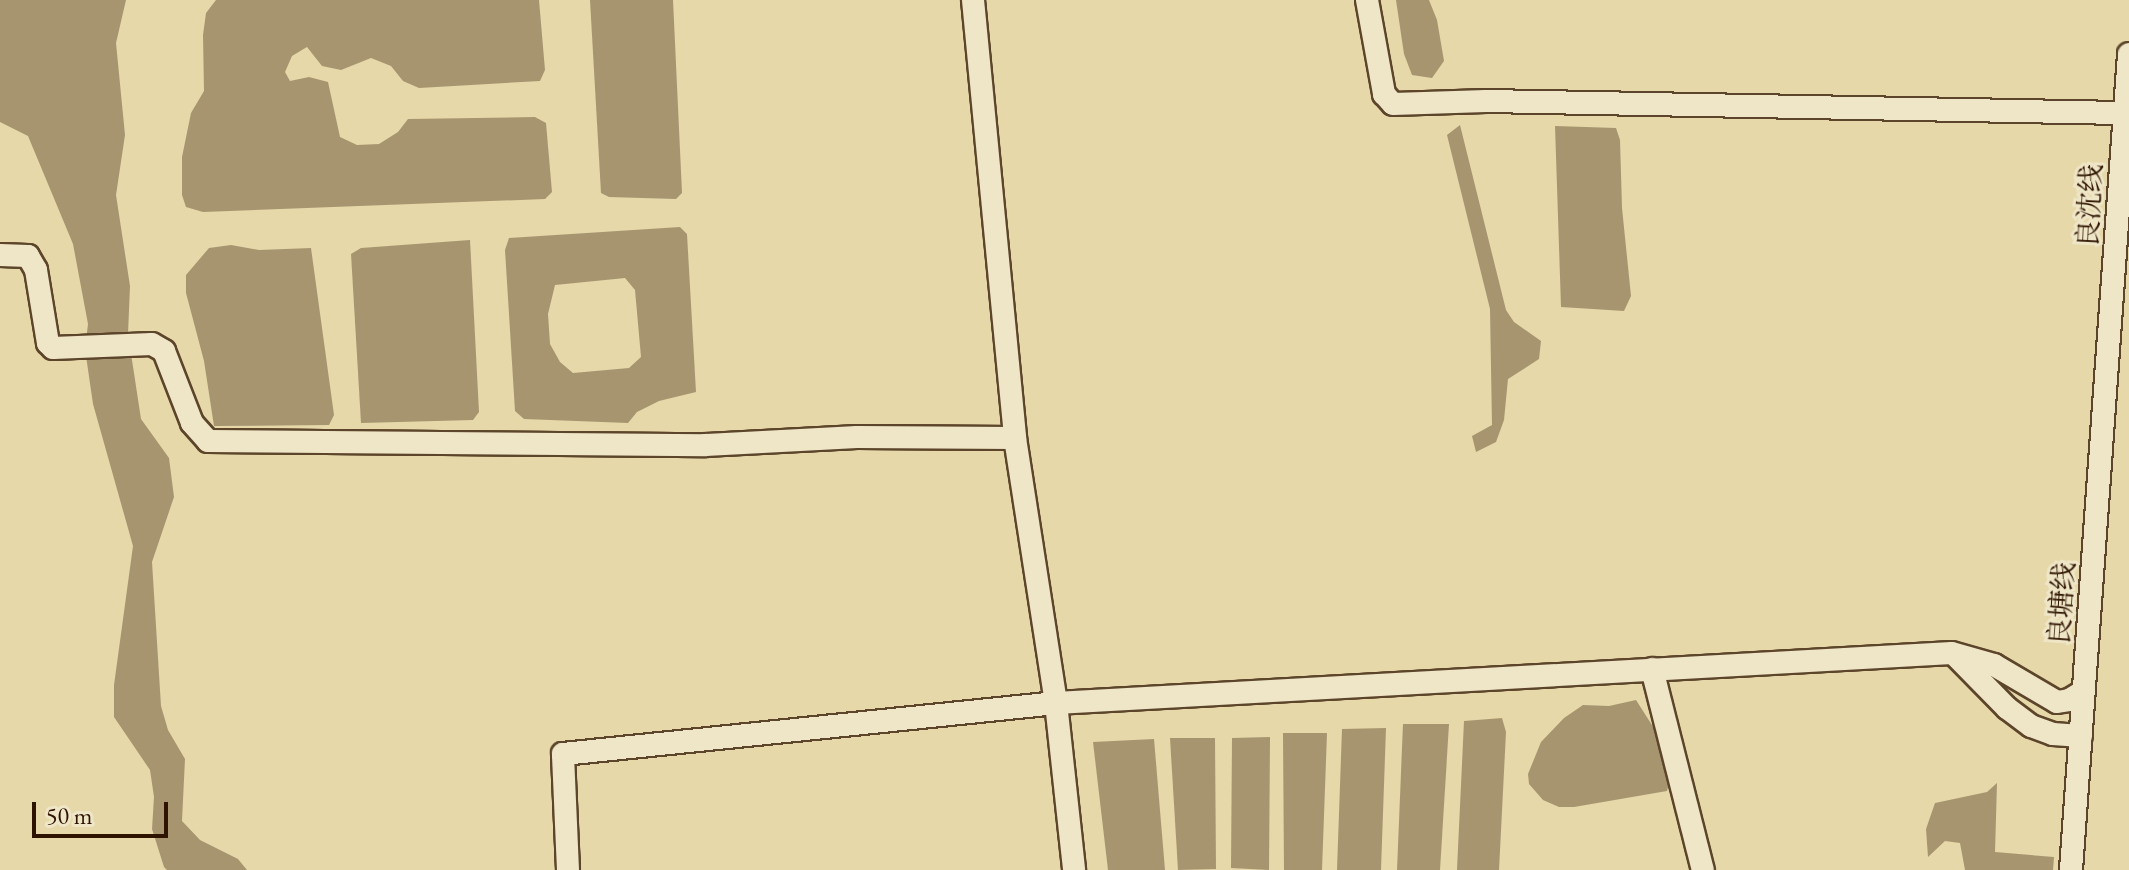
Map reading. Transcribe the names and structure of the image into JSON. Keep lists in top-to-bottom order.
{
  "streets": {
    "street": ["良沈线", "良塘线"]
  },
  "crossings": [
    ["良沈线", "良塘线"]
  ],
  "scale_bar": "50 m"
}
